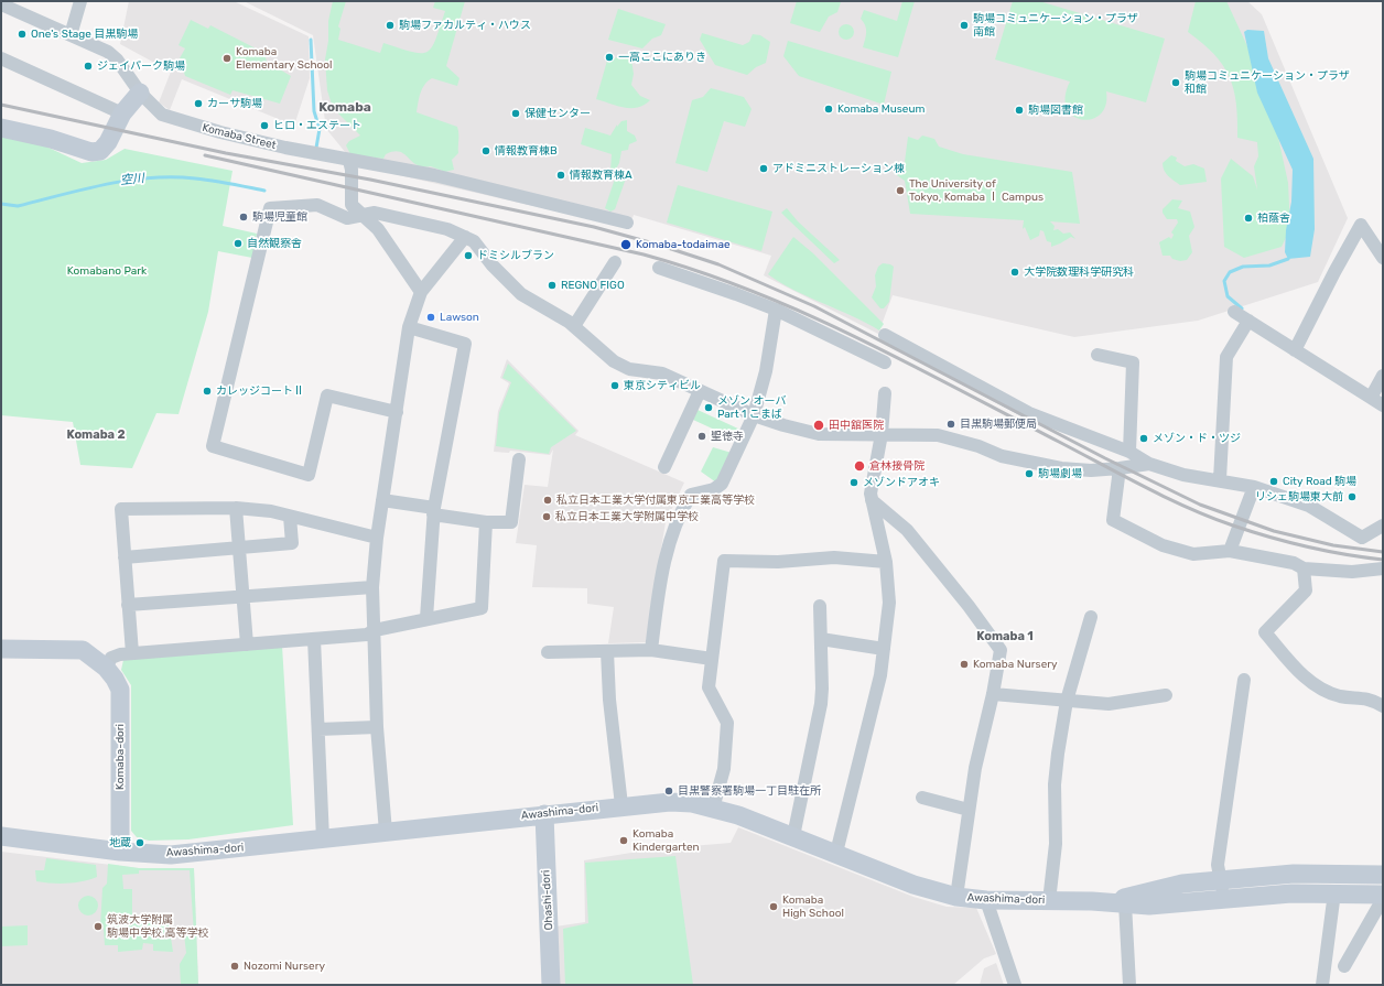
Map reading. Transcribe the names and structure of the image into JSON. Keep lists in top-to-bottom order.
{
  "streets": {
    "main road": ["Komaba-dori", "Awashima-dori", "Ohashi-dori"],
    "street": ["Komaba Street"]
  },
  "crossings": [
    ["Komaba-dori", "Awashima-dori"],
    ["Awashima-dori", "Ohashi-dori"]
  ],
  "districts": ["Komaba", "Komaba 2", "Komaba 1"],
  "water": ["空川"],
  "parks": ["Komabano Park"],
  "places": [
    "駒場ファカルティ・ハウス",
    "駒場コミュニケーション・プラザ 南館",
    "One's Stage 目黒駒場",
    "一高ここにありき",
    "Komaba Elementary School",
    "ジェイパーク駒場",
    "駒場コミュニケーション・プラザ 和館",
    "カーサ駒場",
    "Komaba Museum",
    "駒場図書館",
    "保健センター",
    "ヒロ・エステート",
    "情報教育棟B",
    "アドミニストレーション棟",
    "情報教育棟A",
    "The University of Tokyo, Komaba Ⅰ Campus",
    "駒場児童館",
    "柏蔭舎",
    "自然観察舎",
    "Komaba-todaimae",
    "ドミシルブラン",
    "大学院数理科学研究科",
    "REGNO FIGO",
    "Lawson",
    "東京シティビル",
    "カレッジコートⅡ",
    "メゾン オーバ Part 1 こまば",
    "目黒駒場郵便局",
    "田中舘医院",
    "聖徳寺",
    "メゾン・ド・ツジ",
    "倉林接骨院",
    "駒場劇場",
    "City Road 駒場",
    "メゾンドアオキ",
    "リシェ駒場東大前",
    "私立日本工業大学付属東京工業高等学校",
    "私立日本工業大学附属中学校",
    "Komaba Nursery",
    "目黒警察署駒場一丁目駐在所",
    "Komaba Kindergarten",
    "地蔵",
    "Komaba High School",
    "筑波大学附属 駒場中学校,高等学校",
    "Nozomi Nursery"
  ]
}
